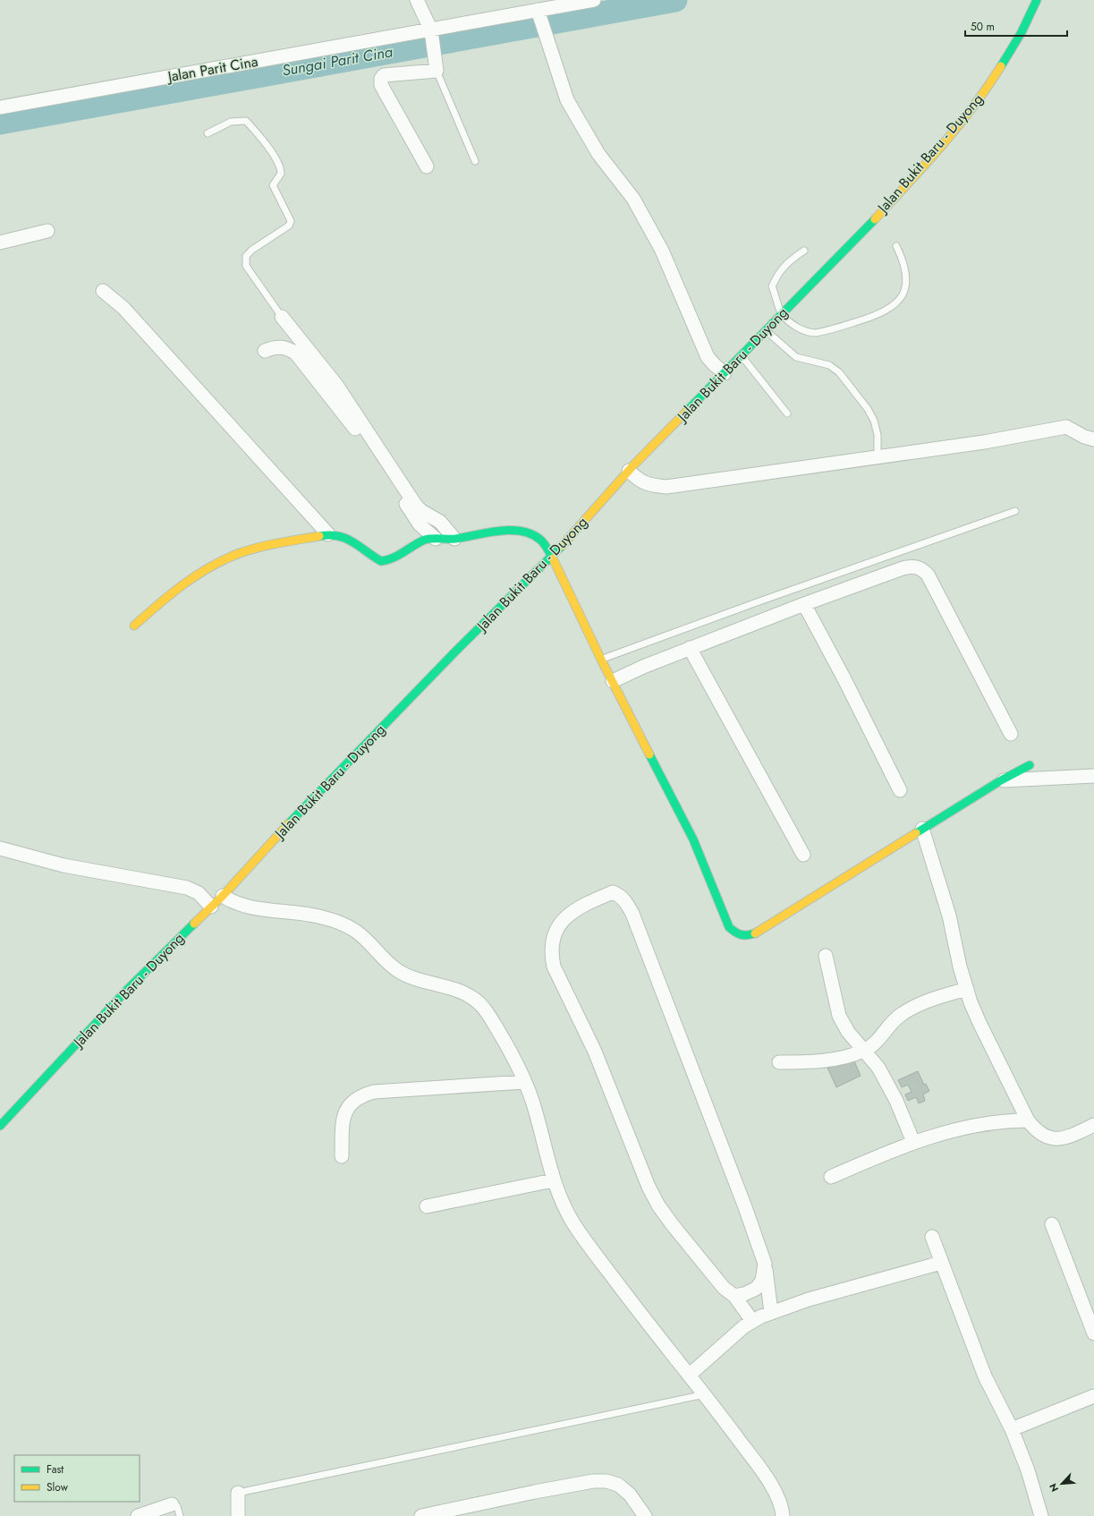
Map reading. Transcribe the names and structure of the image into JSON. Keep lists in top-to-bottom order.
{
  "streets": {
    "main road": ["Jalan Bukit Baru - Duyong"],
    "street": ["Jalan Parit Cina"]
  },
  "water": ["Sungai Parit Cina"],
  "legend": ["Fast", "Slow"],
  "scale_bar": "50 m",
  "north": "bottom left"
}
